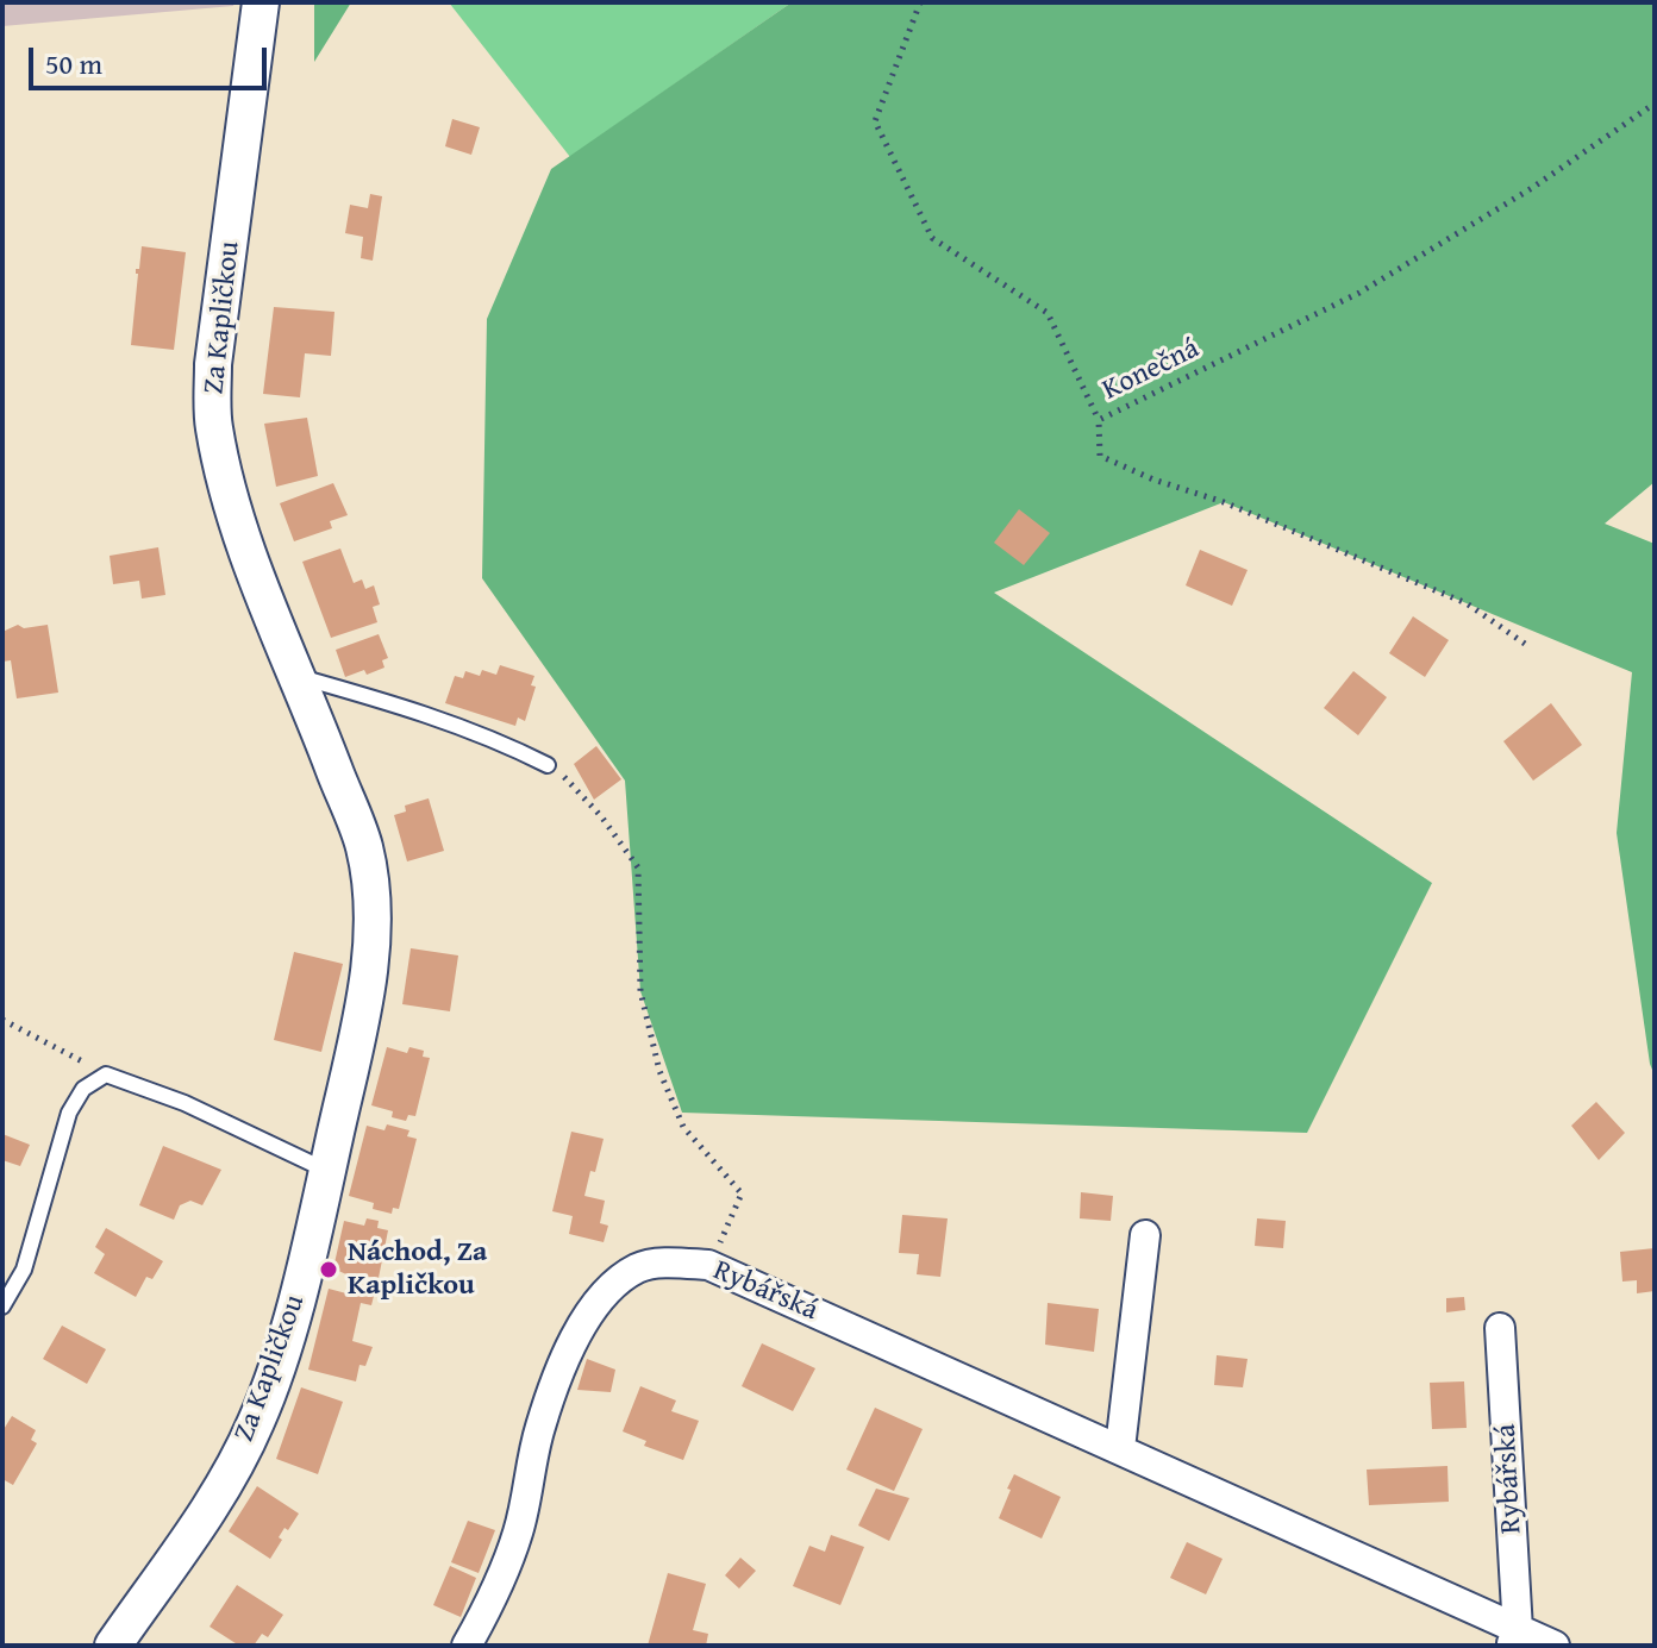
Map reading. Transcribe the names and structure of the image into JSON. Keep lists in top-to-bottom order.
{
  "streets": {
    "street": ["Za Kapličkou", "Rybářská"],
    "path": ["Konečná"]
  },
  "places": ["Náchod, Za Kapličkou"],
  "scale_bar": "50 m"
}
